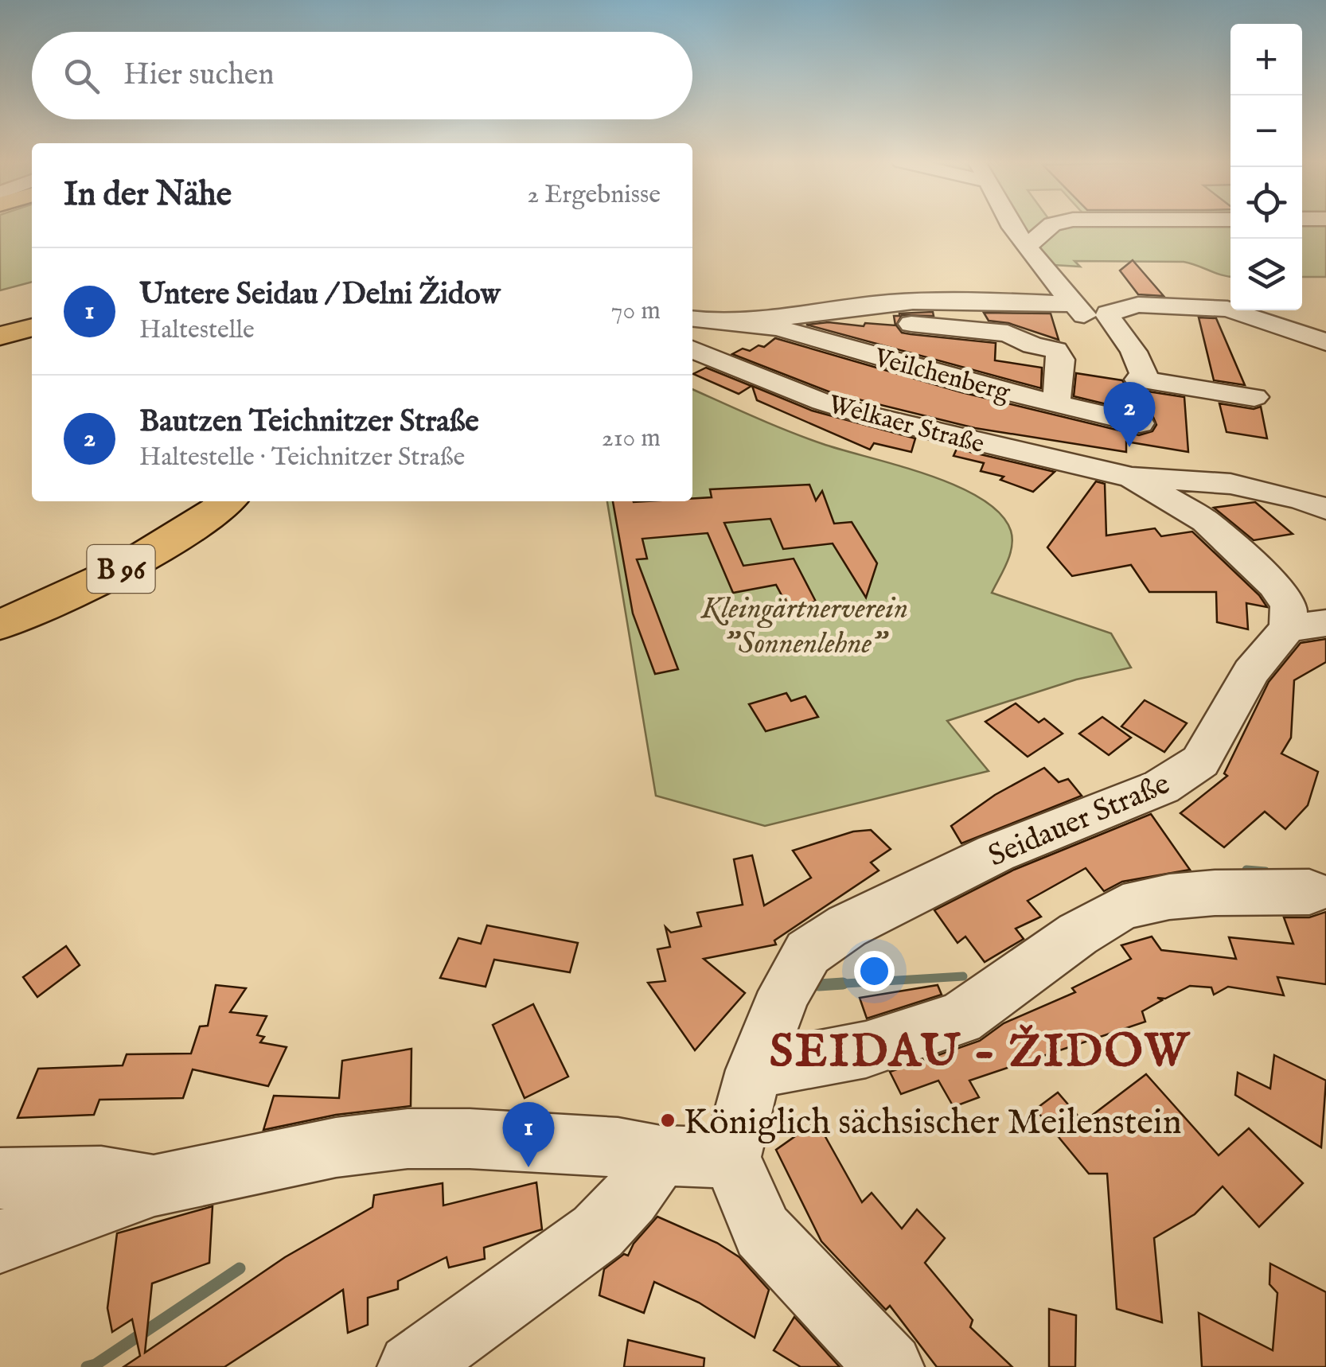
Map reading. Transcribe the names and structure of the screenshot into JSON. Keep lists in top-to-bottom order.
{
  "streets": {
    "main road": ["B 96"],
    "street": ["Veilchenberg", "Welkaer Straße", "Seidauer Straße"]
  },
  "crossings": [
    ["Welkaer Straße", "Seidauer Straße"]
  ],
  "districts": ["SEIDAU - ŽIDOW"],
  "parks": ["Kleingärtnerverein \"Sonnenlehne\""],
  "places": ["Königlich sächsischer Meilenstein"],
  "page": {
    "map_buttons": ["+", "−"],
    "search": "Hier suchen",
    "heading": ["In der Nähe", "2 Ergebnisse"],
    "list": [
      {
        "mark": "1",
        "name": "Untere Seidau / Delni Židow",
        "note": "Haltestelle",
        "value": "70 m"
      },
      {
        "mark": "2",
        "name": "Bautzen Teichnitzer Straße",
        "note": "Haltestelle · Teichnitzer Straße",
        "value": "210 m"
      }
    ],
    "pins": ["2", "1"]
  }
}
